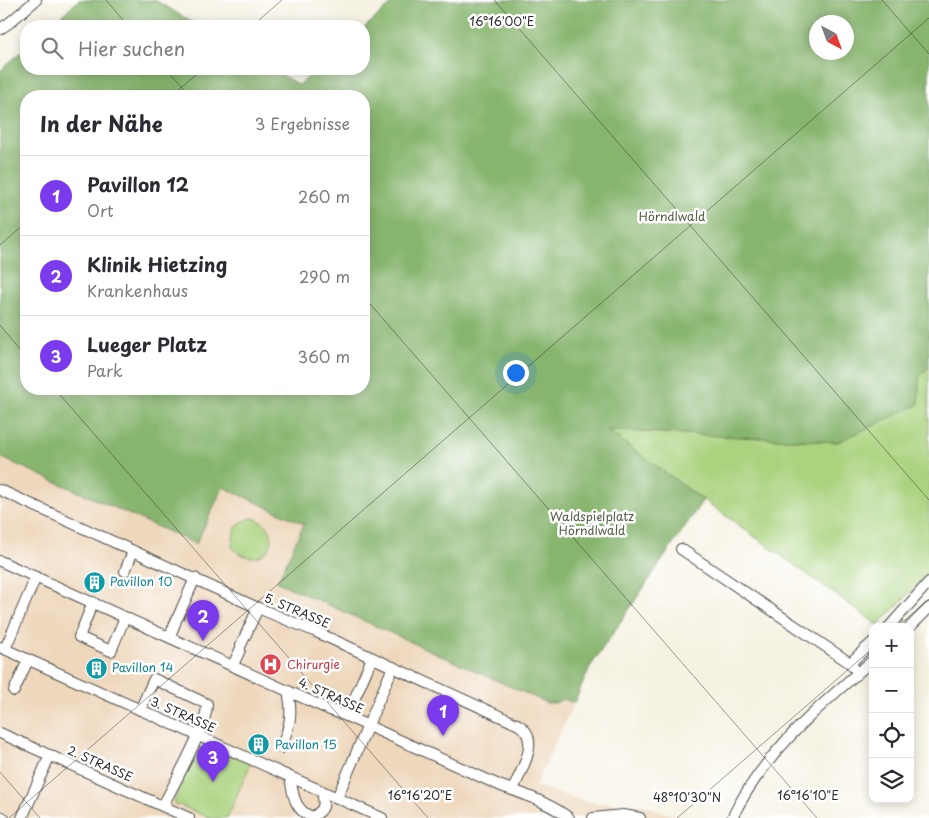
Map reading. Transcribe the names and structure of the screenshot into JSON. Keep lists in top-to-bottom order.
{
  "streets": {
    "street": [
      "5. STRASSE",
      "4. STRASSE",
      "3. STRASSE",
      "2. STRASSE"
    ]
  },
  "crossings": [
    ["5. STRASSE", "4. STRASSE"]
  ],
  "parks": ["Hörndlwald", "Waldspielplatz Hörndlwald"],
  "places": {
    "building": ["Pavillon 10", "Pavillon 14", "Pavillon 15"],
    "hospital": ["Chirurgie"]
  },
  "north": "bottom right",
  "page": {
    "search": "Hier suchen",
    "heading": ["In der Nähe", "3 Ergebnisse"],
    "list": [
      {
        "mark": "1",
        "name": "Pavillon 12",
        "note": "Ort",
        "value": "260 m"
      },
      {
        "mark": "2",
        "name": "Klinik Hietzing",
        "note": "Krankenhaus",
        "value": "290 m"
      },
      {
        "mark": "3",
        "name": "Lueger Platz",
        "note": "Park",
        "value": "360 m"
      }
    ],
    "pins": ["2", "1", "3"],
    "map_buttons": ["+", "−"]
  },
  "coordinates": [
    "16°16'00\"E",
    "16°16'20\"E",
    "16°16'10\"E",
    "48°10'30\"N"
  ]
}
